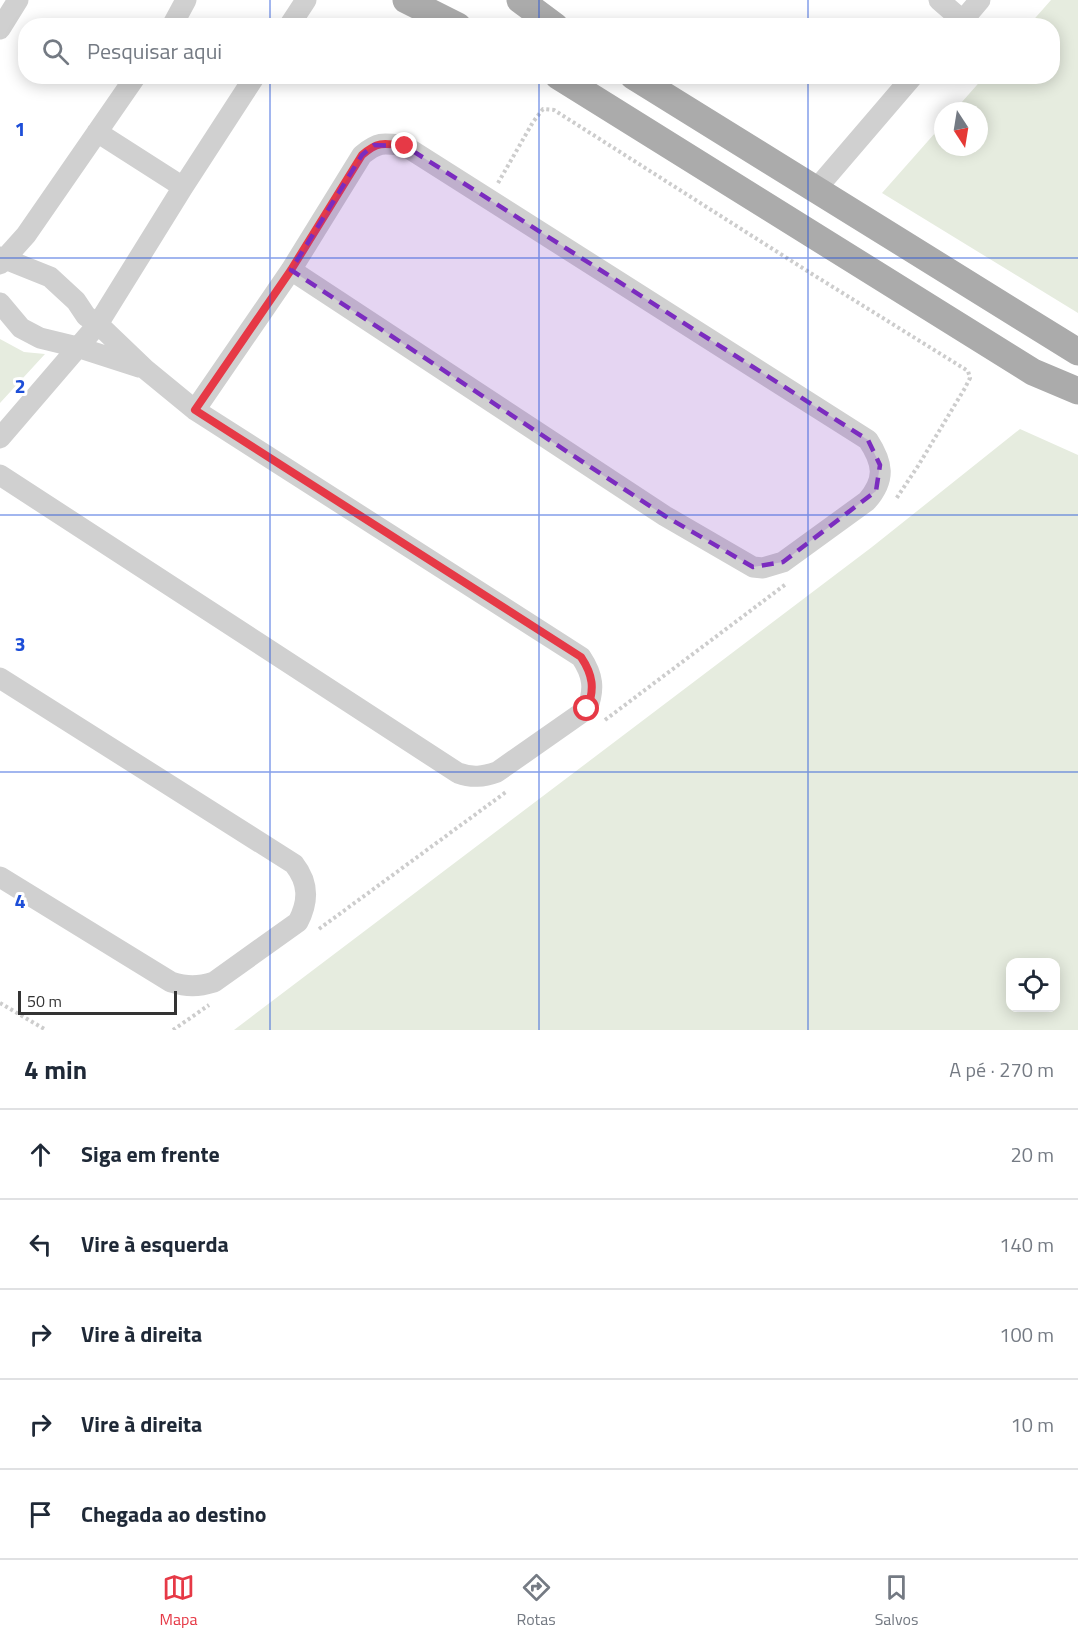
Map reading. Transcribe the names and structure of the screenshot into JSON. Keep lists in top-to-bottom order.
{
  "scale_bar": "50 m",
  "north": "bottom",
  "page": {
    "search": "Pesquisar aqui",
    "scale": "50 m",
    "heading": ["4 min", "A pé · 270 m"],
    "list": [
      ["Siga em frente", "20 m"],
      ["Vire à esquerda", "140 m"],
      ["Vire à direita", "100 m"],
      ["Vire à direita", "10 m"],
      "Chegada ao destino"
    ],
    "nav": ["Mapa", "Rotas", "Salvos"]
  },
  "grid": {
    "rows": [
      "1",
      "2",
      "3",
      "4"
    ]
  }
}
